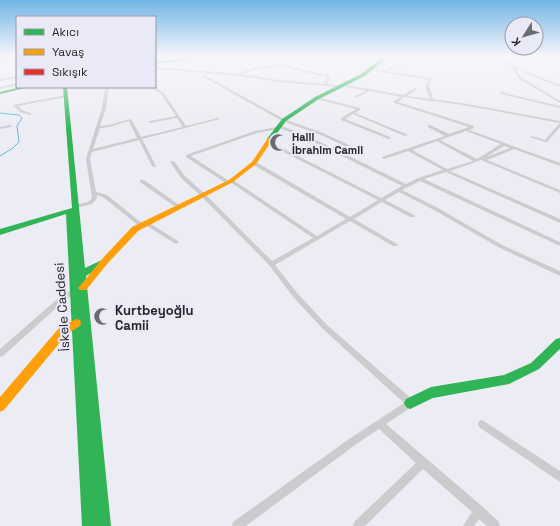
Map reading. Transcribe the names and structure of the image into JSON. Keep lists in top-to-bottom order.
{
  "streets": {
    "street": ["İskele Caddesi"]
  },
  "places": {
    "mosque": ["Halil İbrahim Camii", "Kurtbeyoğlu Camii"]
  },
  "legend": ["Akıcı", "Yavaş", "Sıkışık"],
  "north": "bottom left"
}
